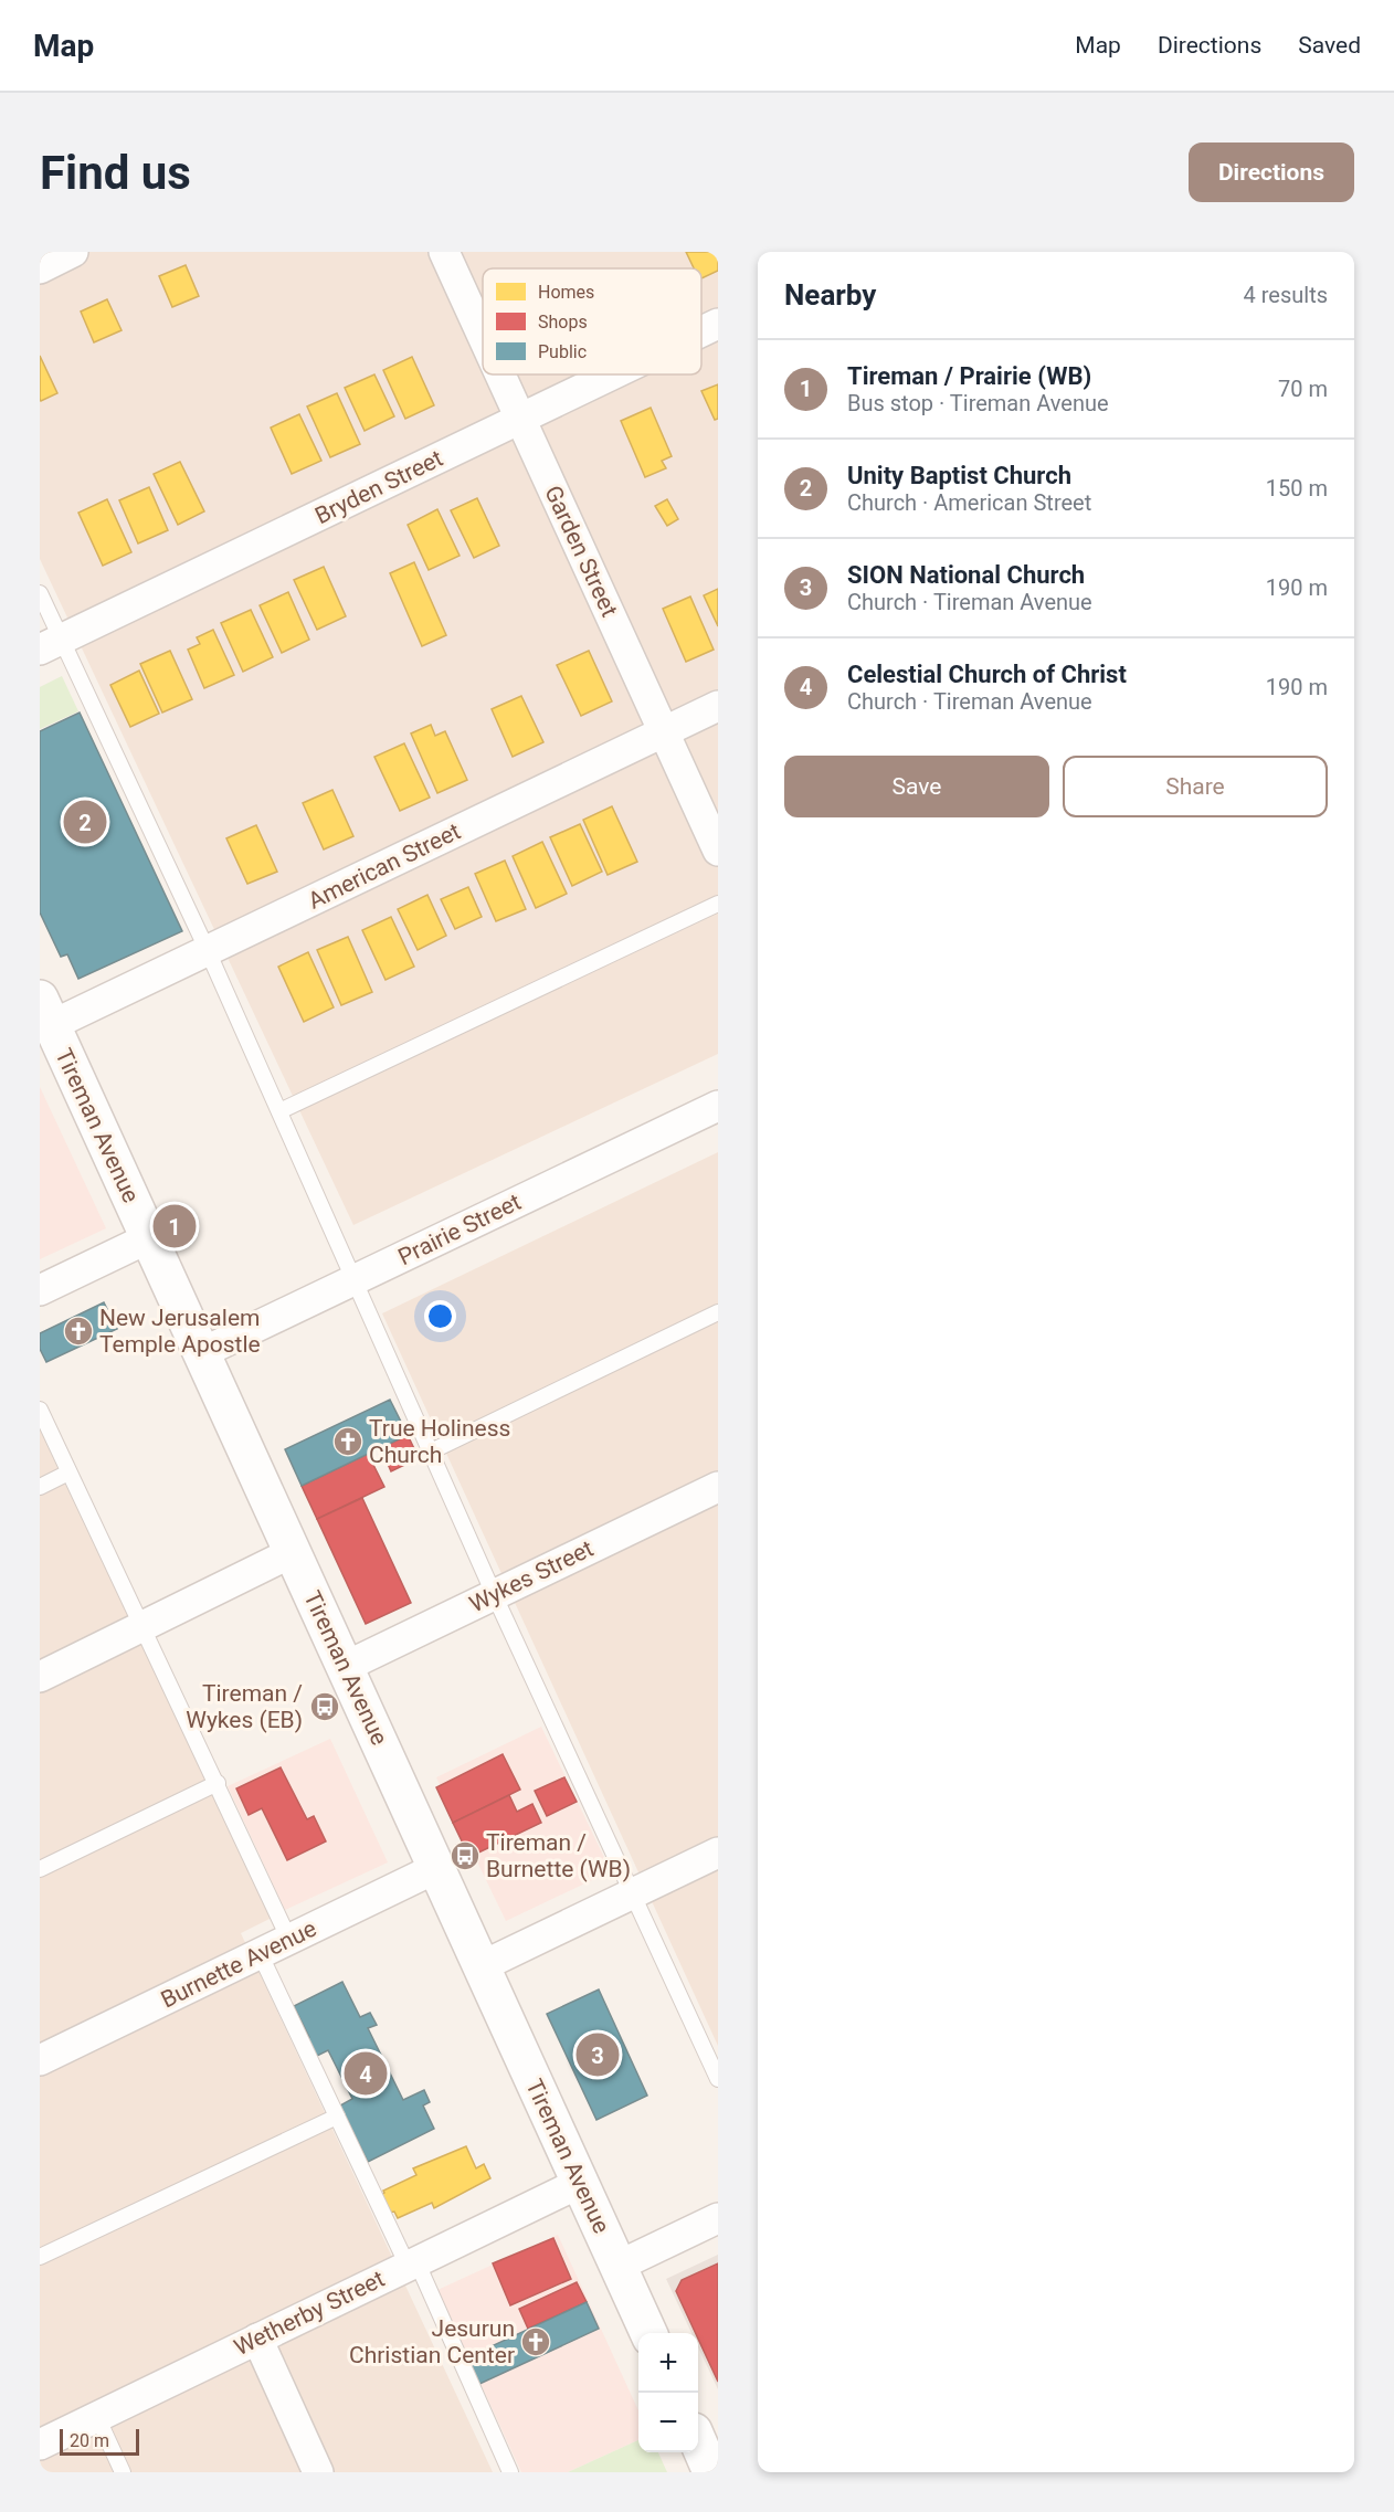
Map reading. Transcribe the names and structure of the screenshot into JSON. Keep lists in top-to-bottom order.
{
  "streets": {
    "street": [
      "Bryden Street",
      "Garden Street",
      "American Street",
      "Tireman Avenue",
      "Prairie Street",
      "Wykes Street",
      "Burnette Avenue",
      "Wetherby Street"
    ]
  },
  "crossings": [
    ["Bryden Street", "Garden Street"],
    ["Garden Street", "American Street"],
    ["American Street", "Tireman Avenue"],
    ["Tireman Avenue", "Prairie Street"],
    ["Tireman Avenue", "Wykes Street"],
    ["Tireman Avenue", "Burnette Avenue"],
    ["Tireman Avenue", "Wetherby Street"]
  ],
  "places": {
    "church": ["New Jerusalem Temple Apostle", "True Holiness Church", "Jesurun Christian Center"],
    "bus stop": ["Tireman / Wykes (EB)", "Tireman / Burnette (WB)"]
  },
  "legend": ["Homes", "Shops", "Public"],
  "scale_bar": "20 m",
  "page": {
    "header": "Map",
    "nav": ["Map", "Directions", "Saved"],
    "buttons": [
      "Directions",
      ["Save", "Share"]
    ],
    "title": "Find us",
    "heading": ["Nearby", "4 results"],
    "list": [
      {
        "mark": "1",
        "name": "Tireman / Prairie (WB)",
        "note": "Bus stop · Tireman Avenue",
        "value": "70 m"
      },
      {
        "mark": "2",
        "name": "Unity Baptist Church",
        "note": "Church · American Street",
        "value": "150 m"
      },
      {
        "mark": "3",
        "name": "SION National Church",
        "note": "Church · Tireman Avenue",
        "value": "190 m"
      },
      {
        "mark": "4",
        "name": "Celestial Church of Christ",
        "note": "Church · Tireman Avenue",
        "value": "190 m"
      }
    ],
    "pins": [
      "2",
      "1",
      "3",
      "4"
    ],
    "map_buttons": ["+", "−"],
    "scale": "20 m"
  }
}
